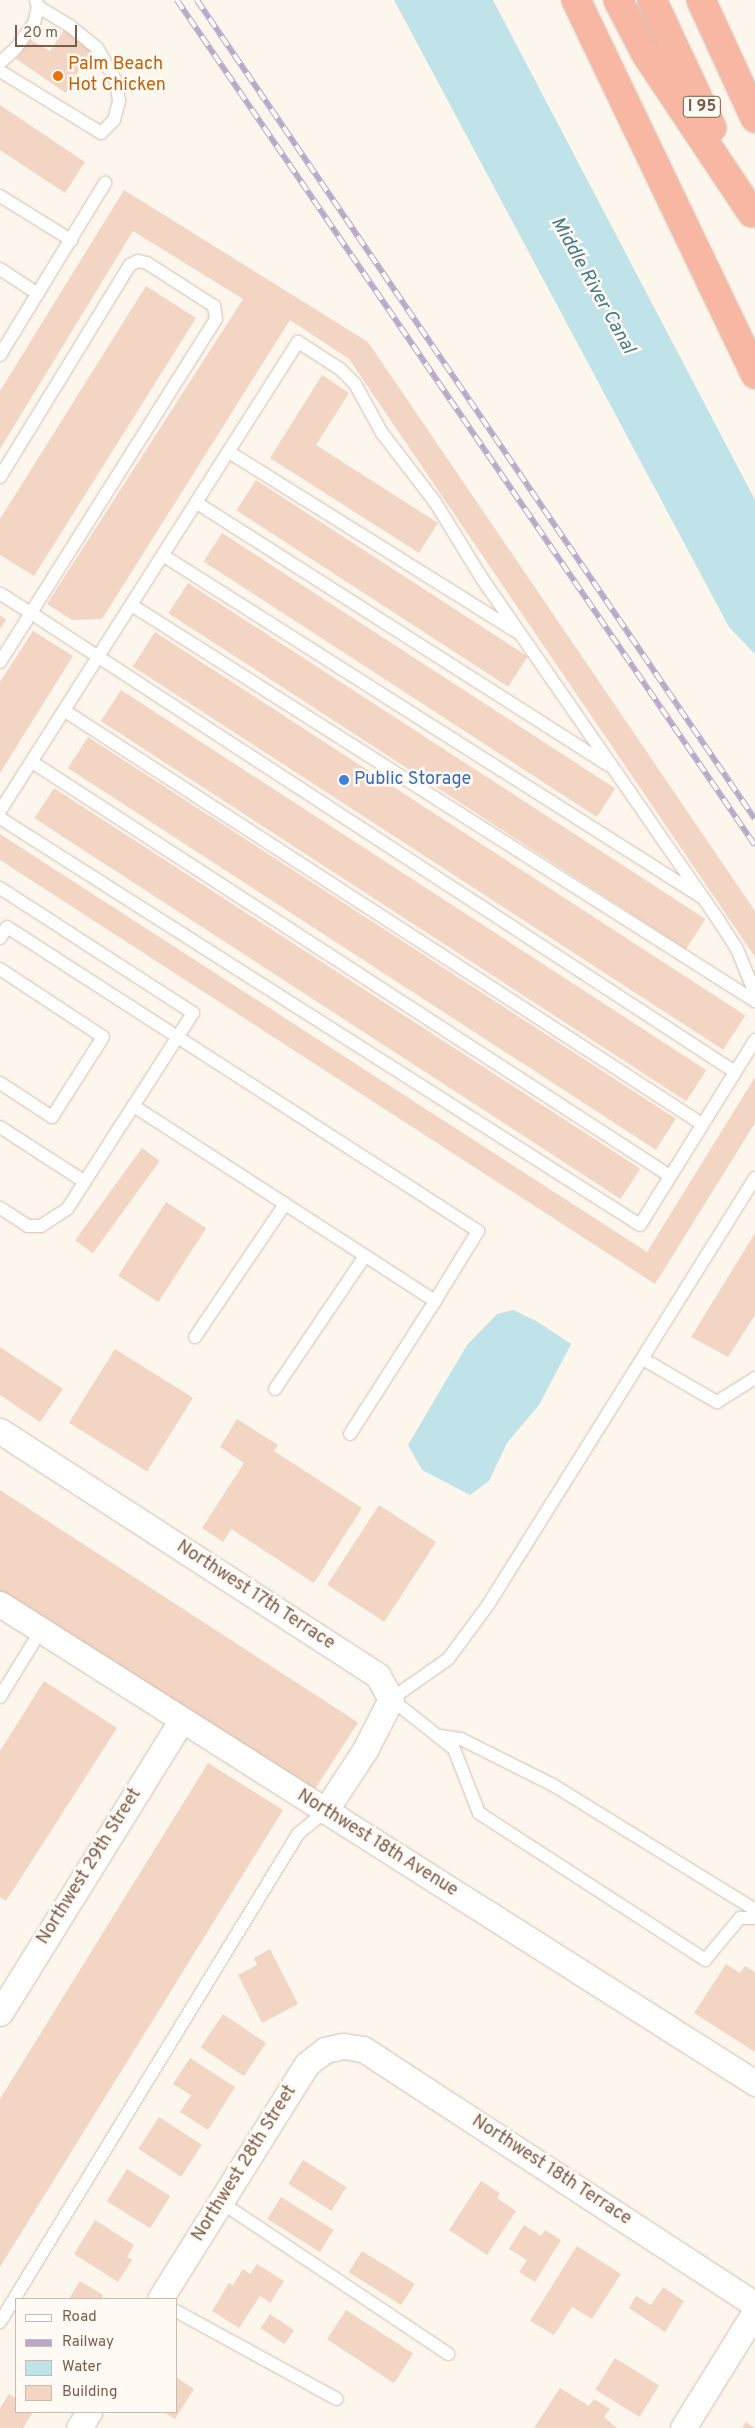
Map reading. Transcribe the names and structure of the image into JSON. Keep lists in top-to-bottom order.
{
  "streets": {
    "highway": ["I 95"],
    "street": [
      "Northwest 17th Terrace",
      "Northwest 18th Avenue",
      "Northwest 29th Street",
      "Northwest 28th Street",
      "Northwest 18th Terrace"
    ]
  },
  "crossings": [
    ["Northwest 18th Avenue", "Northwest 29th Street"],
    ["Northwest 28th Street", "Northwest 18th Terrace"]
  ],
  "water": ["Middle River Canal"],
  "places": ["Palm Beach Hot Chicken", "Public Storage"],
  "legend": [
    "Road",
    "Railway",
    "Water",
    "Building"
  ],
  "scale_bar": "20 m"
}
